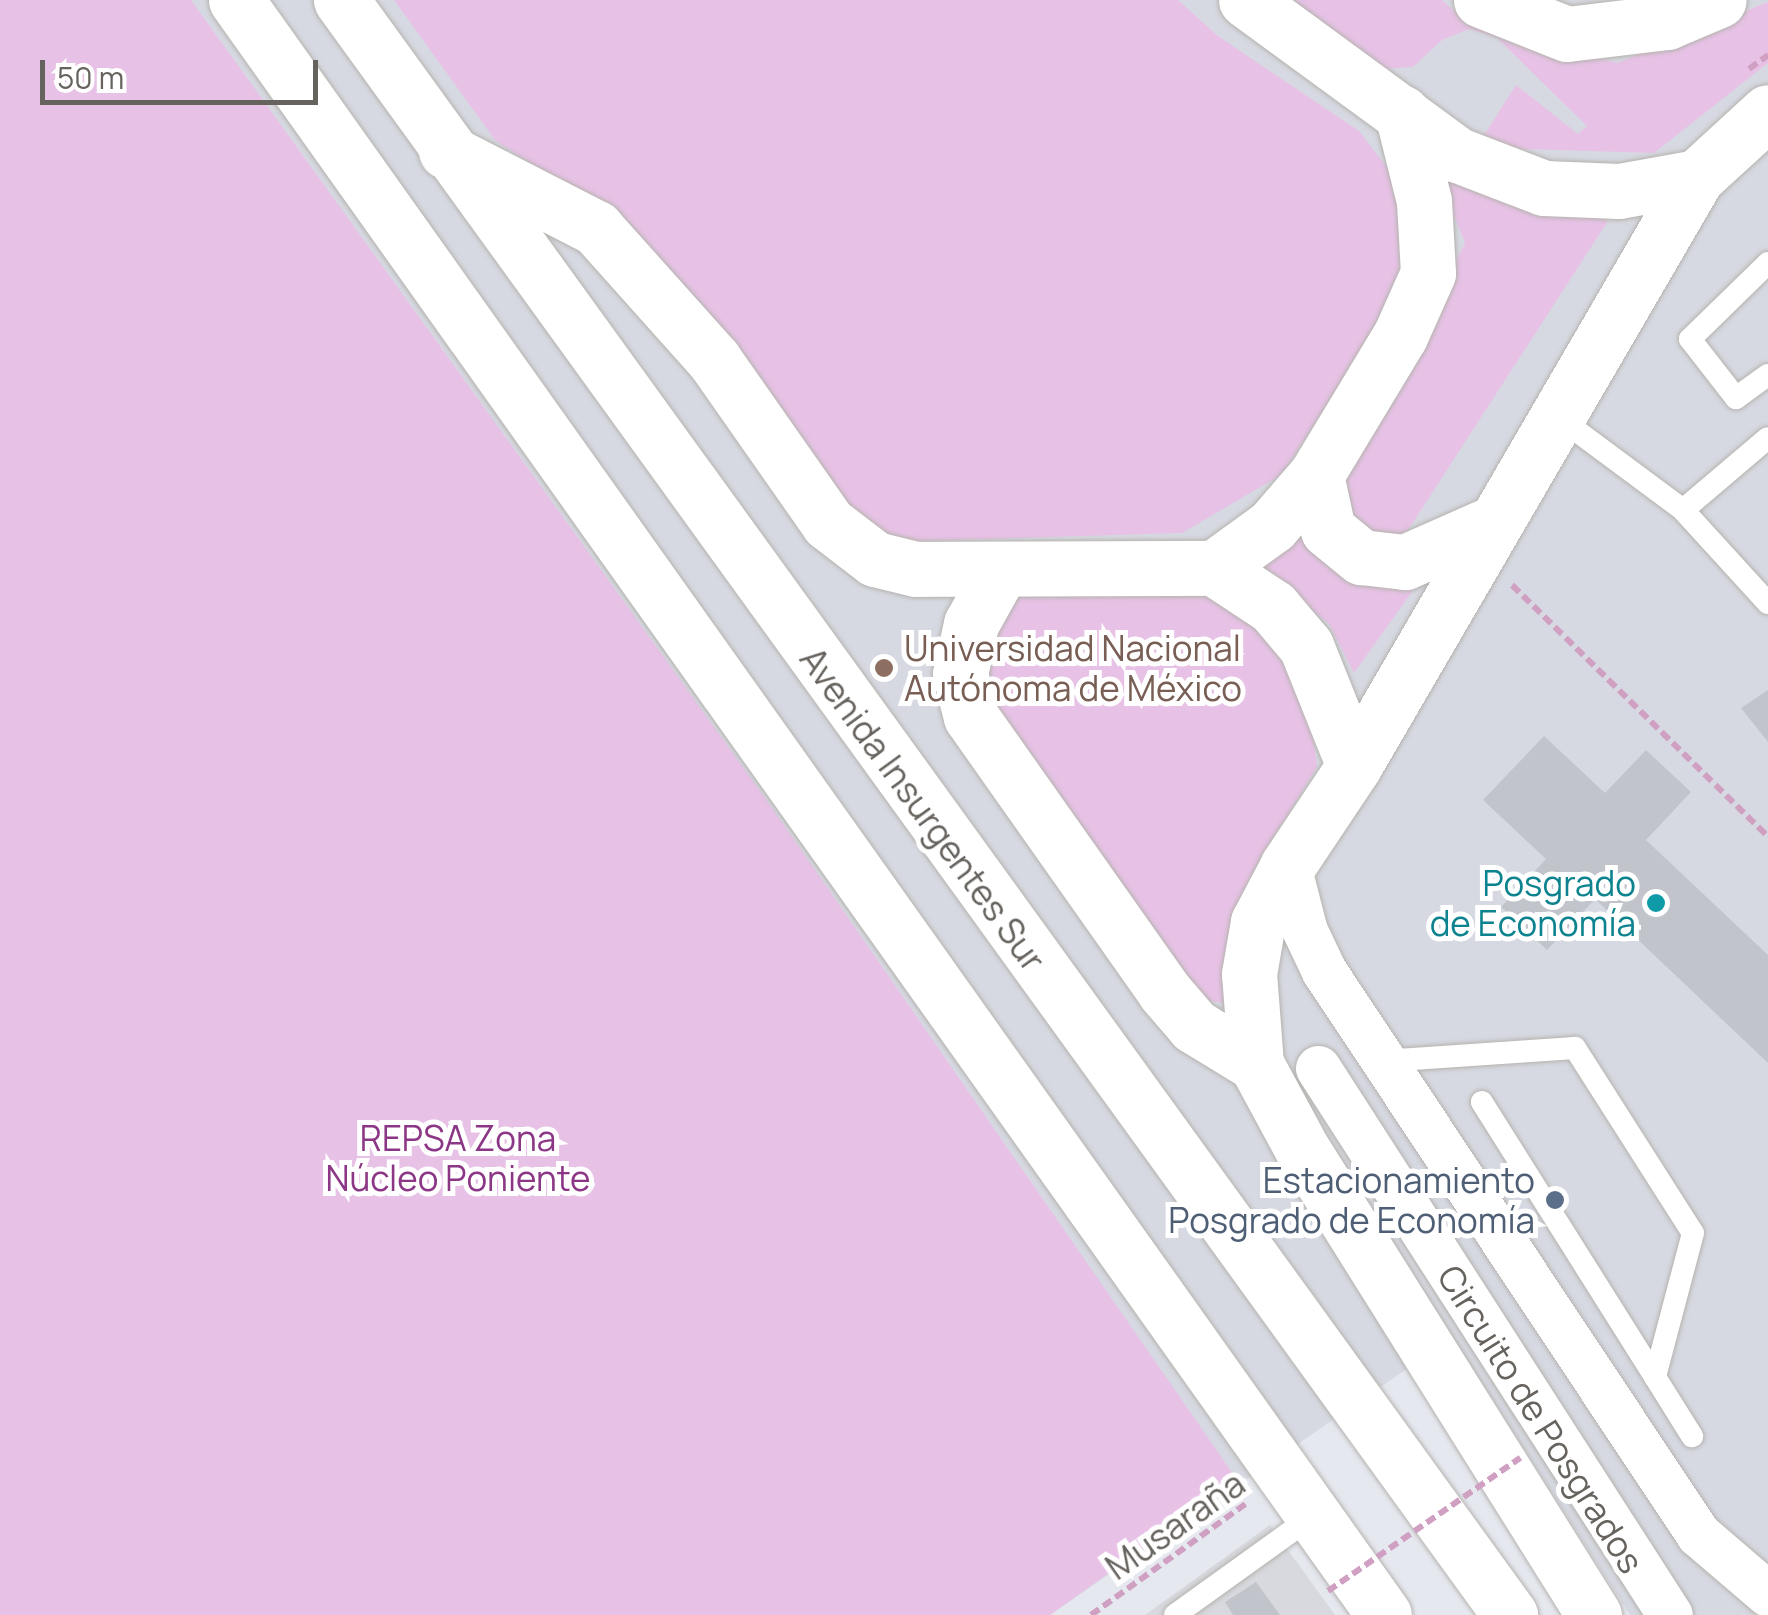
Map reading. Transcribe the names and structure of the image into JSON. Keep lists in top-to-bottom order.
{
  "streets": {
    "street": ["Avenida Insurgentes Sur", "Circuito de Posgrados"],
    "path": ["Musaraña"]
  },
  "parks": ["REPSA Zona Núcleo Poniente"],
  "places": ["Universidad Nacional Autónoma de México", "Posgrado de Economía", "Estacionamiento Posgrado de Economía"],
  "scale_bar": "50 m"
}
